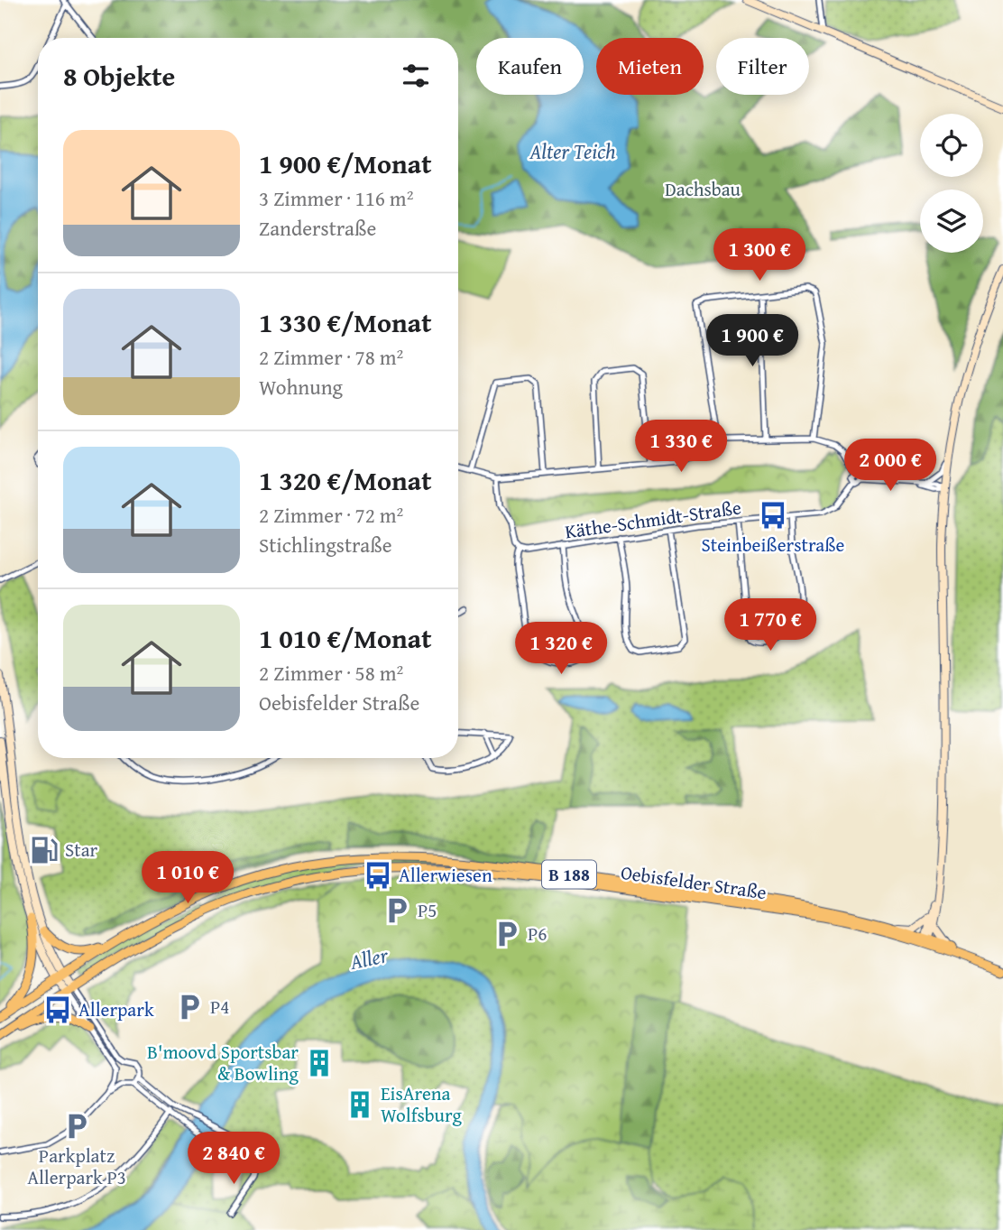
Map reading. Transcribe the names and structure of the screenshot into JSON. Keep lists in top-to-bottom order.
{
  "streets": {
    "main road": ["B 188", "Oebisfelder Straße"],
    "street": ["Käthe-Schmidt-Straße"]
  },
  "crossings": [
    ["B 188", "Oebisfelder Straße"]
  ],
  "water": ["Alter Teich", "Aller"],
  "parks": ["Dachsbau"],
  "places": {
    "bus stop": ["Steinbeißerstraße", "Allerwiesen", "Allerpark"],
    "fuel station": ["Star"],
    "parking": [
      "P5",
      "P6",
      "P4",
      "Parkplatz Allerpark P3"
    ],
    "building": ["B'moovd Sportsbar & Bowling", "EisArena Wolfsburg"]
  },
  "page": {
    "chip": ["Kaufen", "Mieten", "Filter"],
    "heading": "8 Objekte",
    "list": [
      {
        "name": "1 900 €/Monat",
        "note": "3 Zimmer · 116 m² · Zanderstraße"
      },
      {
        "name": "1 330 €/Monat",
        "note": "2 Zimmer · 78 m² · Wohnung"
      },
      {
        "name": "1 320 €/Monat",
        "note": "2 Zimmer · 72 m² · Stichlingstraße"
      },
      {
        "name": "1 010 €/Monat",
        "note": "2 Zimmer · 58 m² · Oebisfelder Straße"
      }
    ],
    "price": [
      "1 300 €",
      "1 900 €",
      "1 330 €",
      "2 000 €",
      "1 770 €",
      "1 320 €",
      "1 010 €",
      "2 840 €"
    ]
  }
}
